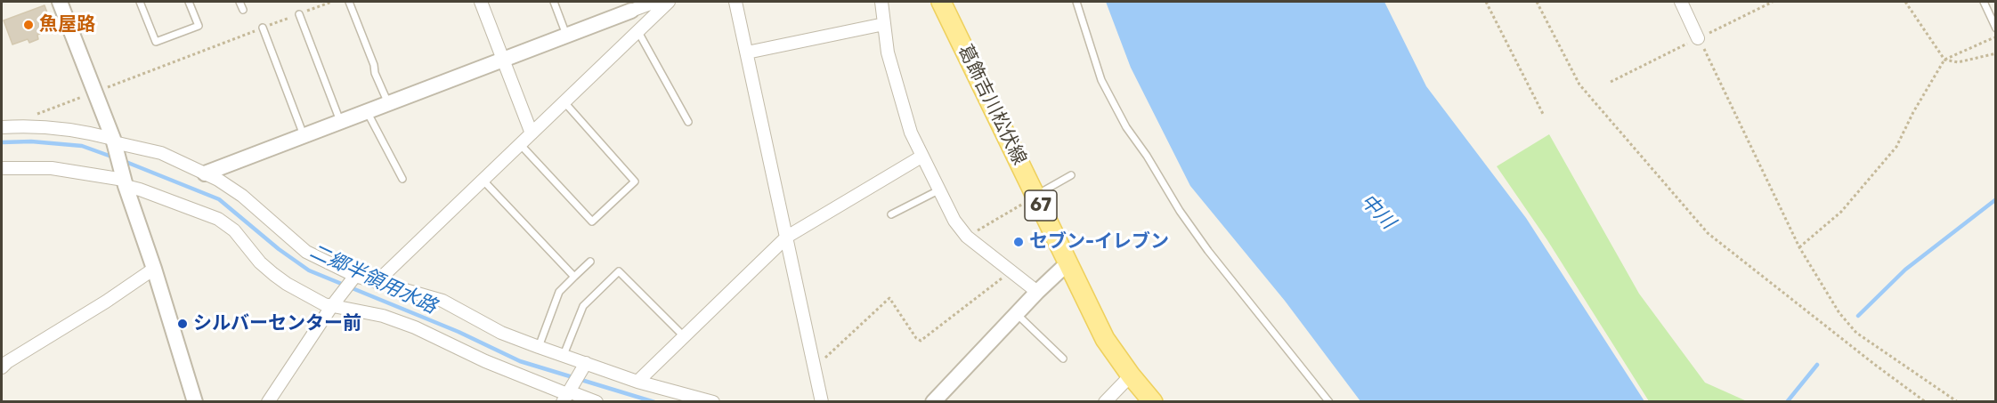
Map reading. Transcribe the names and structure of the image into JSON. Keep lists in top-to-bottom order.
{
  "streets": {
    "main road": ["葛飾吉川松伏線", "67"]
  },
  "water": ["中川", "二郷半領用水路"],
  "places": ["魚屋路", "セブン-イレブン", "シルバーセンター前"]
}
